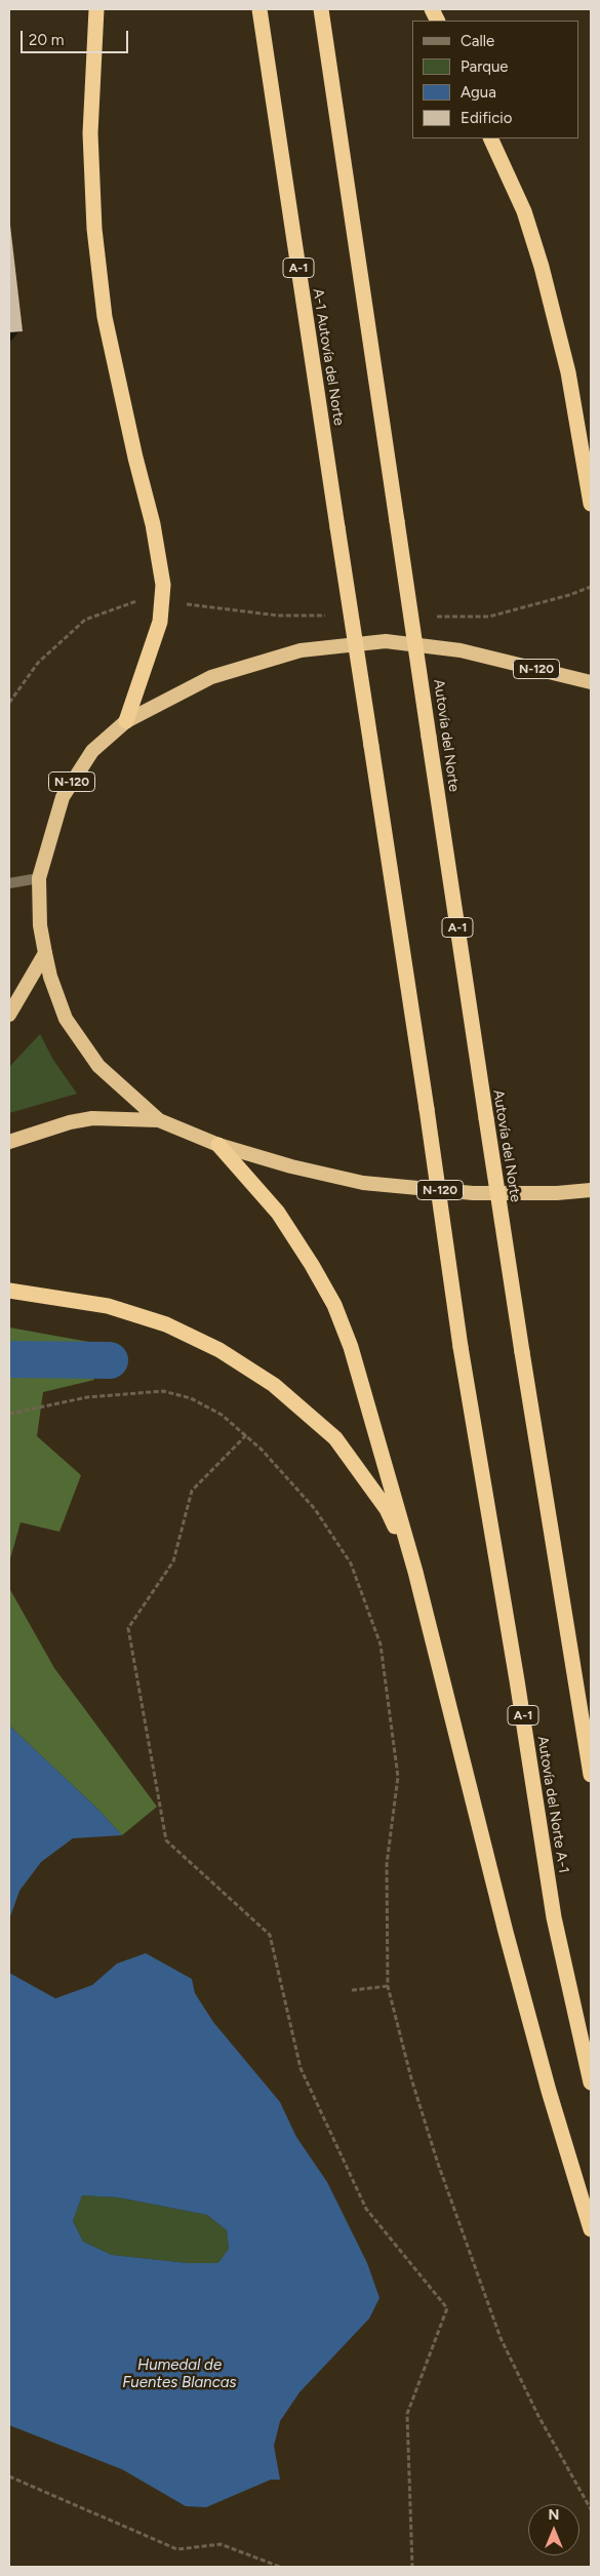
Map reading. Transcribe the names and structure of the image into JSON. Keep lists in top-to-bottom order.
{
  "streets": {
    "highway": [
      "A-1",
      "A-1 Autovía del Norte",
      "N-120",
      "Autovía del Norte",
      "Autovía del Norte A-1"
    ]
  },
  "crossings": [
    ["A-1 Autovía del Norte", "Autovía del Norte A-1"]
  ],
  "water": ["Humedal de Fuentes Blancas"],
  "legend": [
    "Calle",
    "Parque",
    "Agua",
    "Edificio"
  ],
  "scale_bar": "20 m",
  "north": "top"
}
